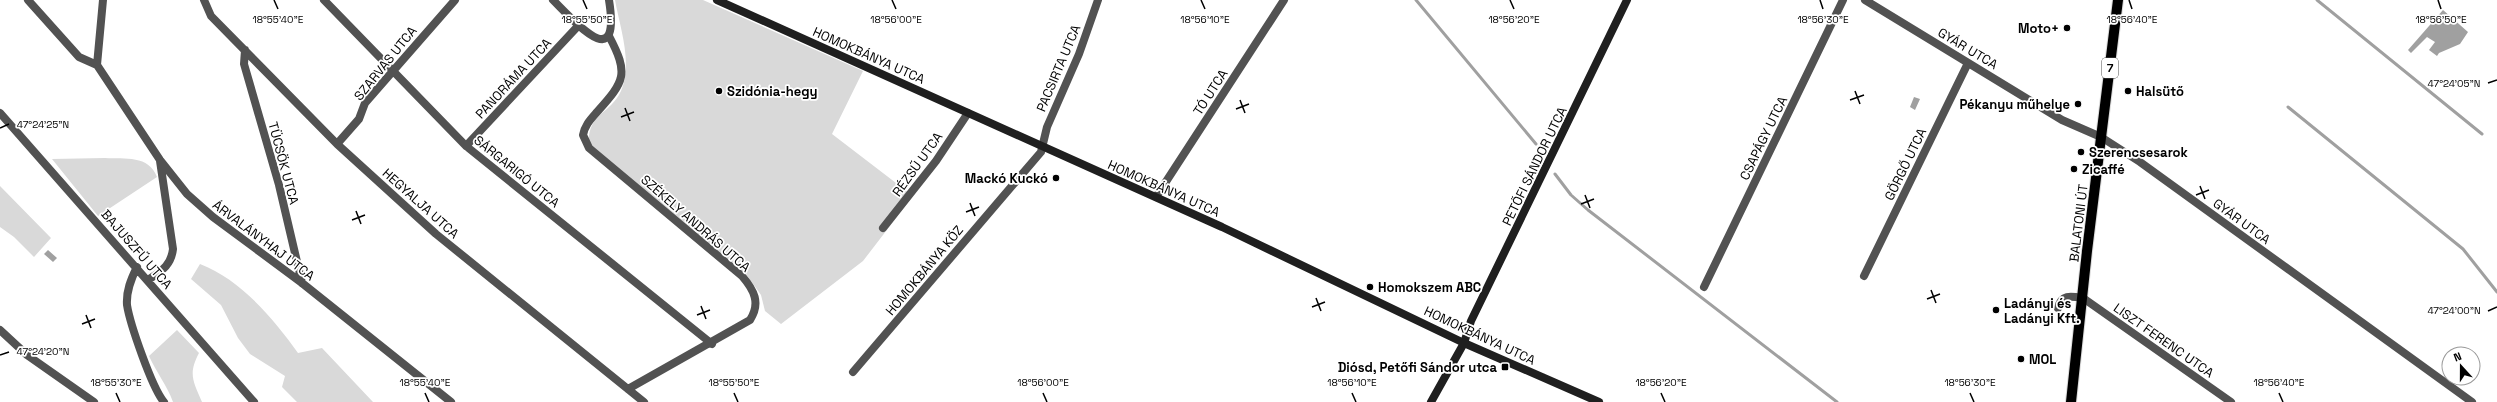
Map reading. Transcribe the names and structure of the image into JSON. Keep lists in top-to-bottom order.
{
  "streets": {
    "main road": ["7", "BALATONI ÚT"],
    "street": [
      "GYÁR UTCA",
      "HOMOKBÁNYA UTCA",
      "SZARVAS UTCA",
      "PACSIRTA UTCA",
      "PANORÁMA UTCA",
      "TÓ UTCA",
      "CSAPÁGY UTCA",
      "TÜCSÖK UTCA",
      "RÉZSŰ UTCA",
      "GÖRGŐ UTCA",
      "PETŐFI SÁNDOR UTCA",
      "SÁRGARIGÓ UTCA",
      "HEGYALJA UTCA",
      "SZÉKELY ANDRÁS UTCA",
      "ÁRVALÁNYHAJ UTCA",
      "BAJUSZFŰ UTCA",
      "HOMOKBÁNYA KÖZ",
      "LISZT FERENC UTCA"
    ]
  },
  "crossings": [
    ["GYÁR UTCA", "GÖRGŐ UTCA"],
    ["GYÁR UTCA", "BALATONI ÚT"],
    ["HOMOKBÁNYA UTCA", "PACSIRTA UTCA"],
    ["HOMOKBÁNYA UTCA", "TÓ UTCA"],
    ["HOMOKBÁNYA UTCA", "RÉZSŰ UTCA"],
    ["HOMOKBÁNYA UTCA", "PETŐFI SÁNDOR UTCA"],
    ["HOMOKBÁNYA UTCA", "HOMOKBÁNYA KÖZ"],
    ["SZARVAS UTCA", "SÁRGARIGÓ UTCA"],
    ["SZARVAS UTCA", "HEGYALJA UTCA"],
    ["PACSIRTA UTCA", "HOMOKBÁNYA KÖZ"],
    ["PANORÁMA UTCA", "SÁRGARIGÓ UTCA"],
    ["TÜCSÖK UTCA", "HEGYALJA UTCA"],
    ["TÜCSÖK UTCA", "ÁRVALÁNYHAJ UTCA"],
    ["SÁRGARIGÓ UTCA", "SZÉKELY ANDRÁS UTCA"],
    ["HEGYALJA UTCA", "SZÉKELY ANDRÁS UTCA"],
    ["BALATONI ÚT", "LISZT FERENC UTCA"]
  ],
  "places": {
    "other": [
      "Moto+",
      "Szidónia-hegy",
      "Halsütő",
      "Pékanyu műhelye",
      "Szerencsesarok",
      "Zicaffé",
      "Mackó Kuckó",
      "Homokszem ABC",
      "Ladányi és Ladányi Kft.",
      "MOL"
    ],
    "transit": ["Diósd, Petőfi Sándor utca"]
  },
  "north": "top",
  "coordinates": [
    "18°56'20\"E",
    "18°55'40\"E",
    "18°55'50\"E",
    "18°56'00\"E",
    "18°56'10\"E",
    "18°56'30\"E",
    "18°56'40\"E",
    "18°56'50\"E",
    "47°24'05\"N",
    "47°24'25\"N",
    "47°24'00\"N",
    "47°24'20\"N",
    "18°55'30\"E"
  ]
}
